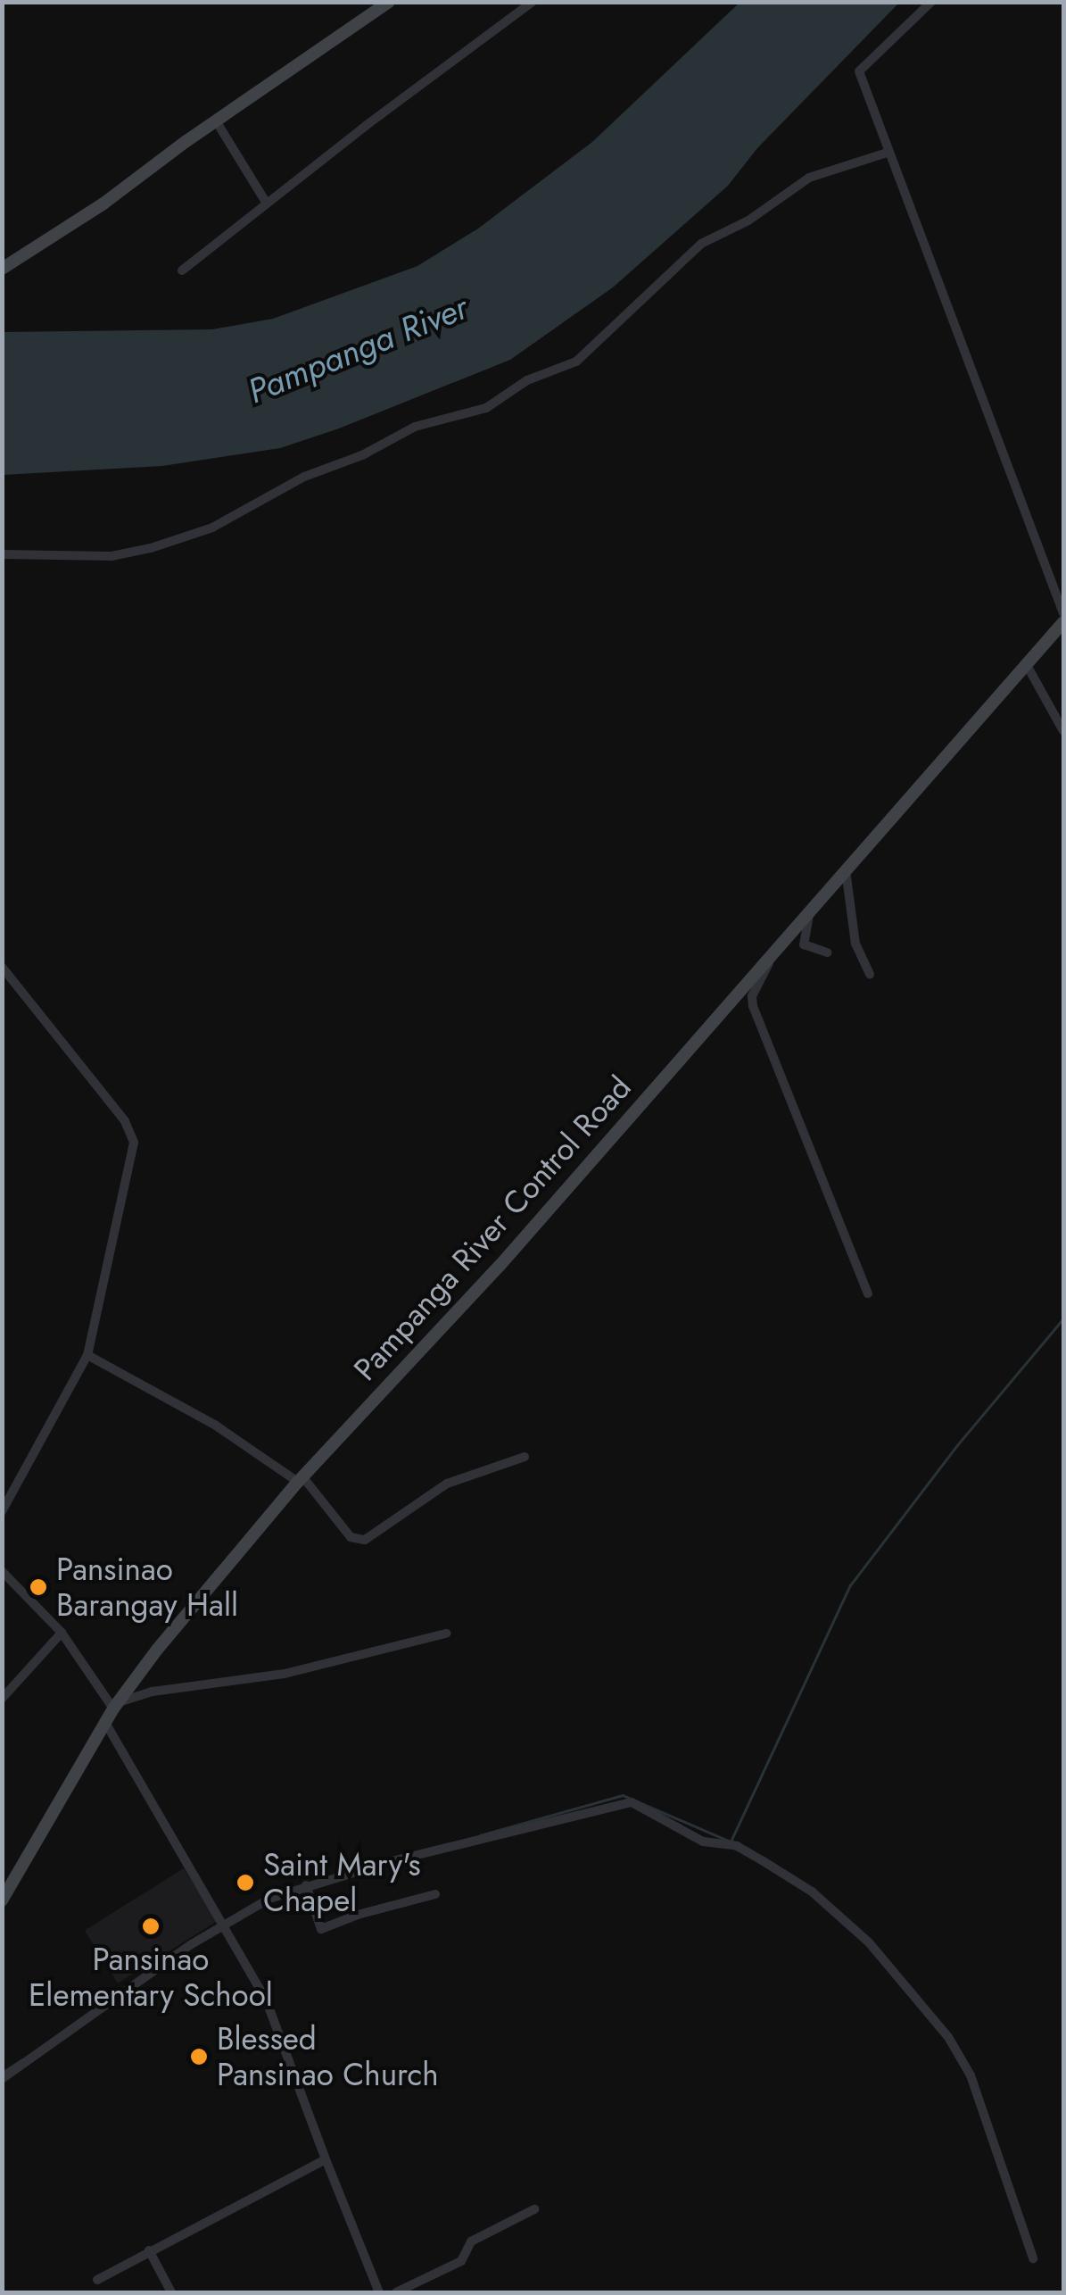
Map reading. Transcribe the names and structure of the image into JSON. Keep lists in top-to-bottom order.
{
  "streets": {
    "main road": ["Pampanga River Control Road"]
  },
  "water": ["Pampanga River"],
  "places": [
    "Pansinao Barangay Hall",
    "Saint Mary's Chapel",
    "Pansinao Elementary School",
    "Blessed Pansinao Church"
  ]
}
